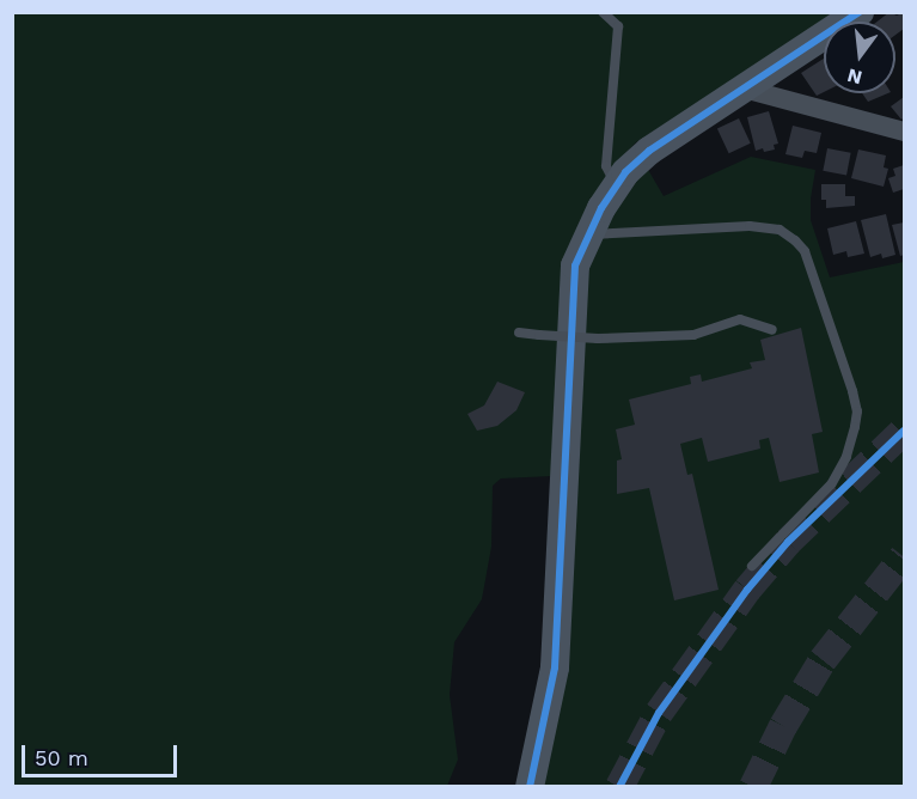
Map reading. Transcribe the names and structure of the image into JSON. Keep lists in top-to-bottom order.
{
  "scale_bar": "50 m",
  "north": "bottom"
}
